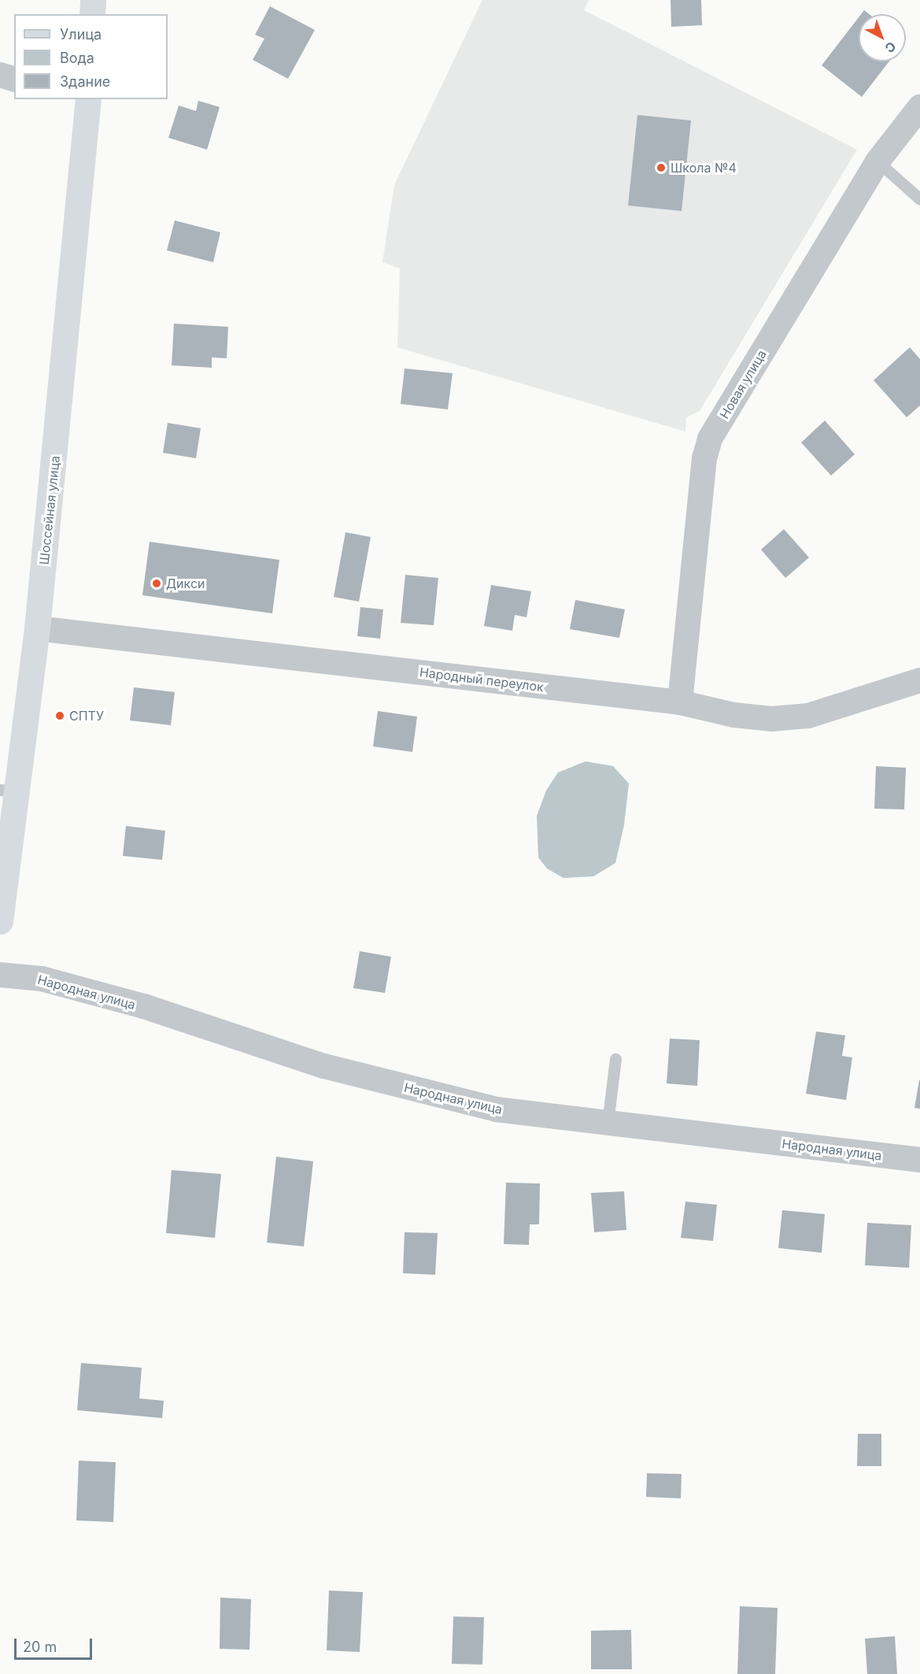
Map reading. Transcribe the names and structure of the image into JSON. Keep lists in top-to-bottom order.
{
  "streets": {
    "main road": ["Шоссейная улица"],
    "street": ["Новая улица", "Народный переулок", "Народная улица"]
  },
  "crossings": [
    ["Новая улица", "Народный переулок"],
    ["Шоссейная улица", "Народный переулок"]
  ],
  "places": ["Школа №4", "Дикси", "СПТУ"],
  "legend": ["Улица", "Вода", "Здание"],
  "scale_bar": "20 m",
  "north": "bottom right"
}
